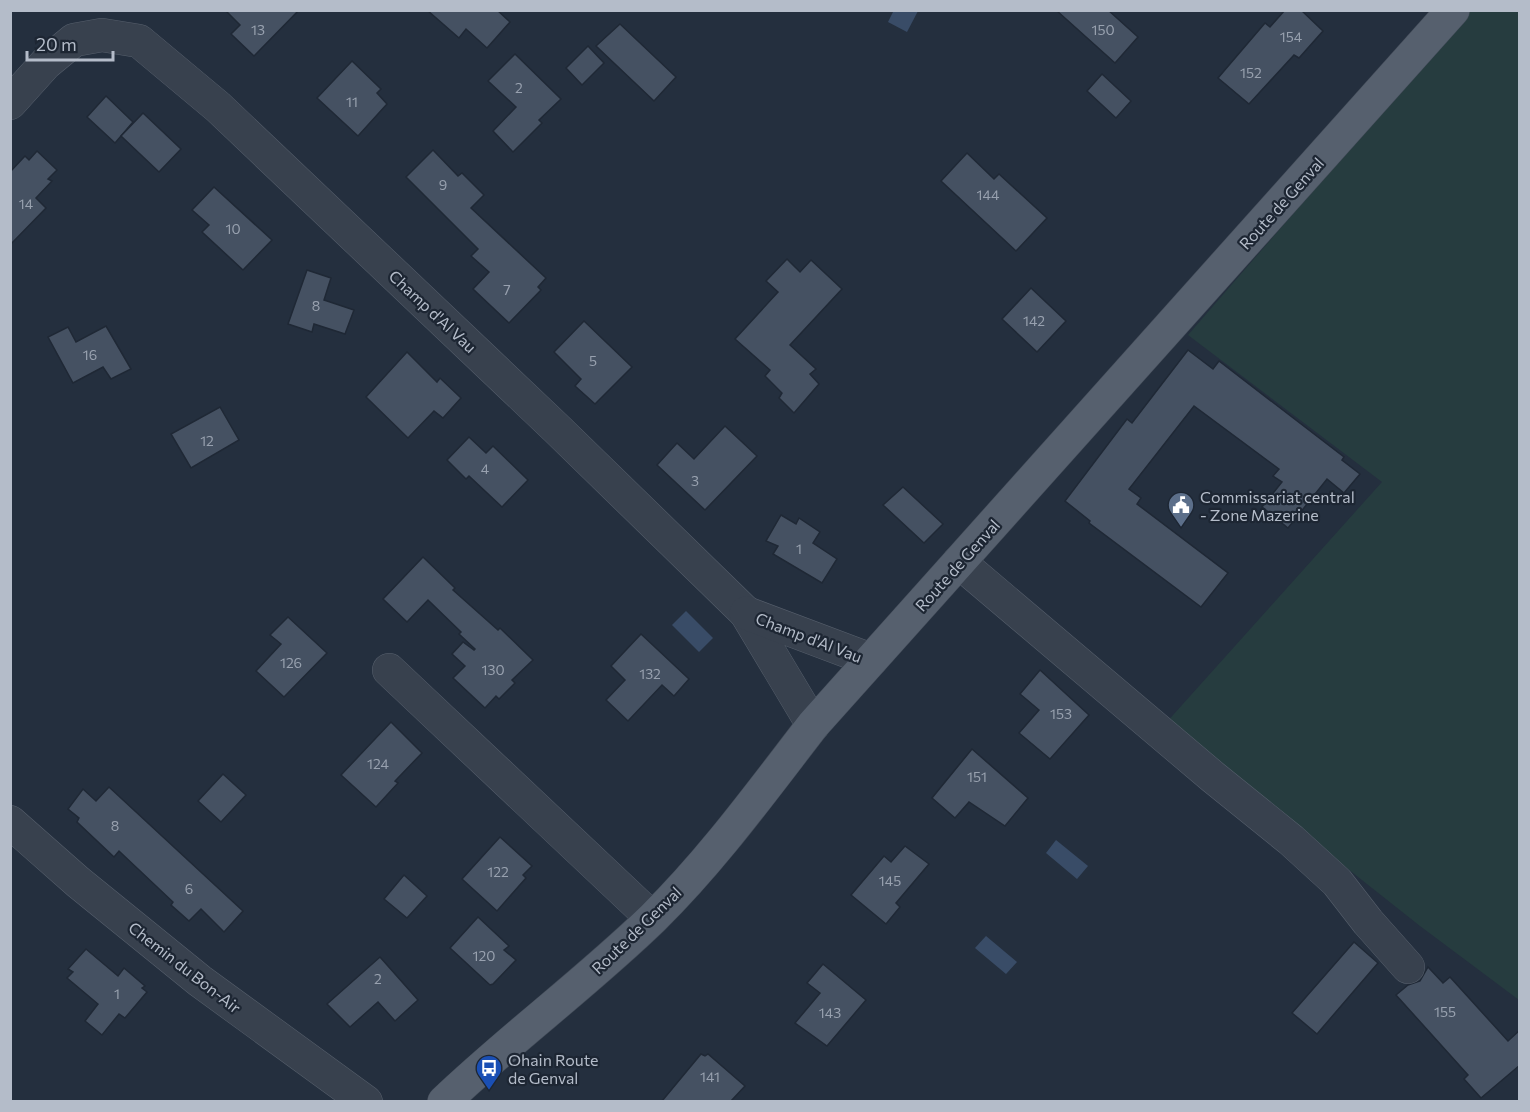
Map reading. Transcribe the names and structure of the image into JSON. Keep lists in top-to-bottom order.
{
  "streets": {
    "main road": ["Route de Genval"],
    "street": ["Champ d'Al Vau", "Chemin du Bon-Air"]
  },
  "crossings": [
    ["Route de Genval", "Champ d'Al Vau"]
  ],
  "places": {
    "public building": ["Commissariat central - Zone Mazerine"],
    "bus stop": ["Ohain Route de Genval"]
  },
  "house_numbers": [
    "13",
    "150",
    "154",
    "152",
    "2",
    "11",
    "9",
    "144",
    "14",
    "10",
    "7",
    "8",
    "142",
    "16",
    "5",
    "12",
    "4",
    "3",
    "1",
    "126",
    "130",
    "132",
    "153",
    "124",
    "151",
    "8",
    "122",
    "145",
    "6",
    "120",
    "2",
    "1",
    "155",
    "143",
    "141"
  ],
  "scale_bar": "20 m"
}
